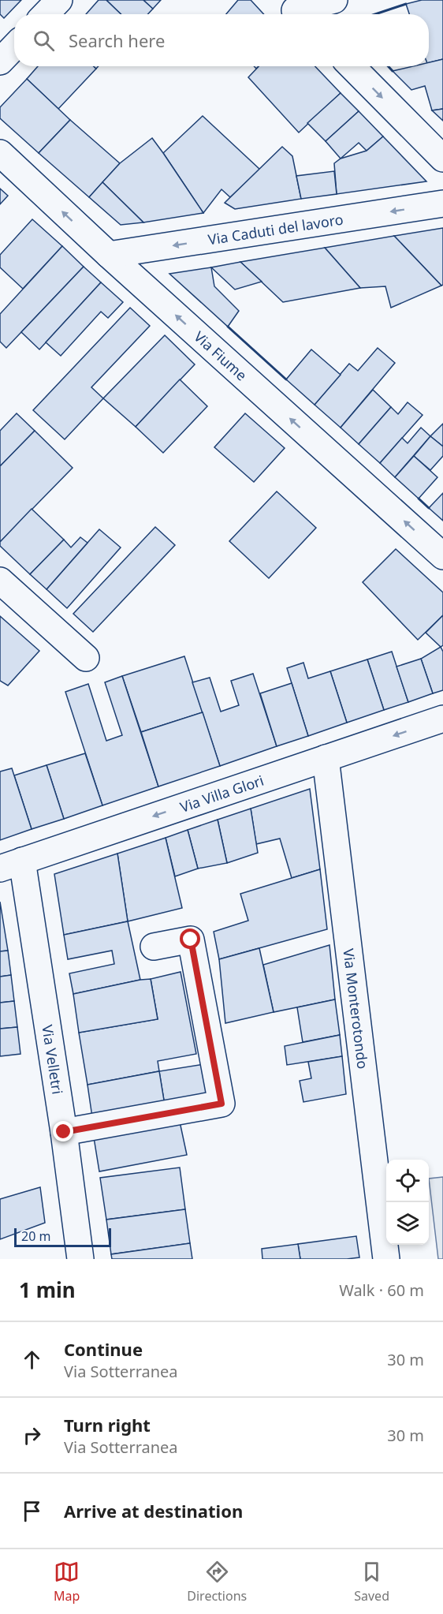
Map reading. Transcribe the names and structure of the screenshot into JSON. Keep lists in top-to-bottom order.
{
  "streets": {
    "street": [
      "Via Caduti del lavoro",
      "Via Fiume",
      "Via Villa Glori",
      "Via Monterotondo",
      "Via Velletri"
    ]
  },
  "crossings": [
    ["Via Caduti del lavoro", "Via Fiume"],
    ["Via Villa Glori", "Via Monterotondo"],
    ["Via Villa Glori", "Via Velletri"]
  ],
  "one_way": ["Via Caduti del lavoro", "Via Fiume", "Via Villa Glori"],
  "scale_bar": "20 m",
  "page": {
    "search": "Search here",
    "scale": "20 m",
    "heading": ["1 min", "Walk · 60 m"],
    "list": [
      ["Continue", "Via Sotterranea", "30 m"],
      ["Turn right", "Via Sotterranea", "30 m"],
      "Arrive at destination"
    ],
    "nav": ["Map", "Directions", "Saved"]
  }
}
